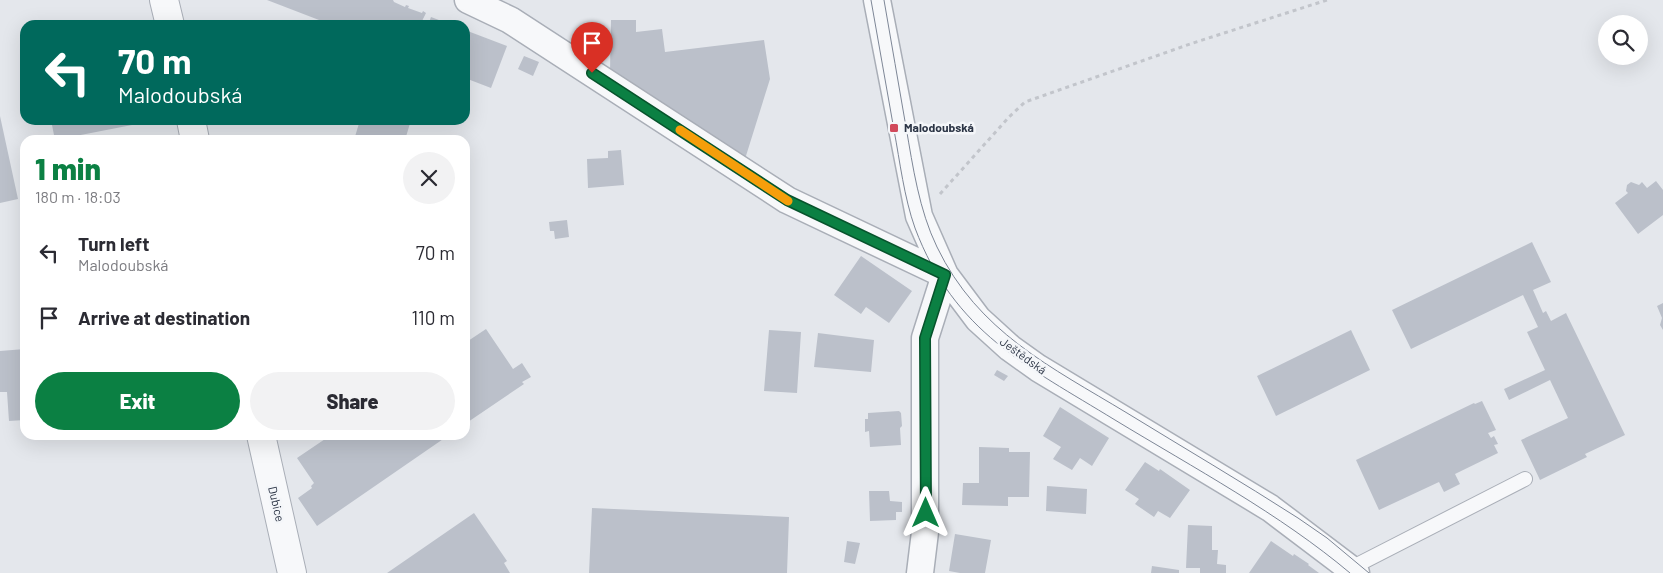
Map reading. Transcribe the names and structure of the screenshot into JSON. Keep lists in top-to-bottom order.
{
  "streets": {
    "street": ["Ještědská", "Dubice"]
  },
  "places": {
    "transit": ["Malodoubská"]
  },
  "page": {
    "turn": ["70 m", "Malodoubská"],
    "heading": ["1 min", "180 m · 18:03"],
    "list": [
      {
        "name": "Turn left",
        "note": "Malodoubská",
        "value": "70 m"
      },
      {
        "name": "Arrive at destination",
        "value": "110 m"
      }
    ],
    "buttons": ["Exit", "Share"]
  }
}
